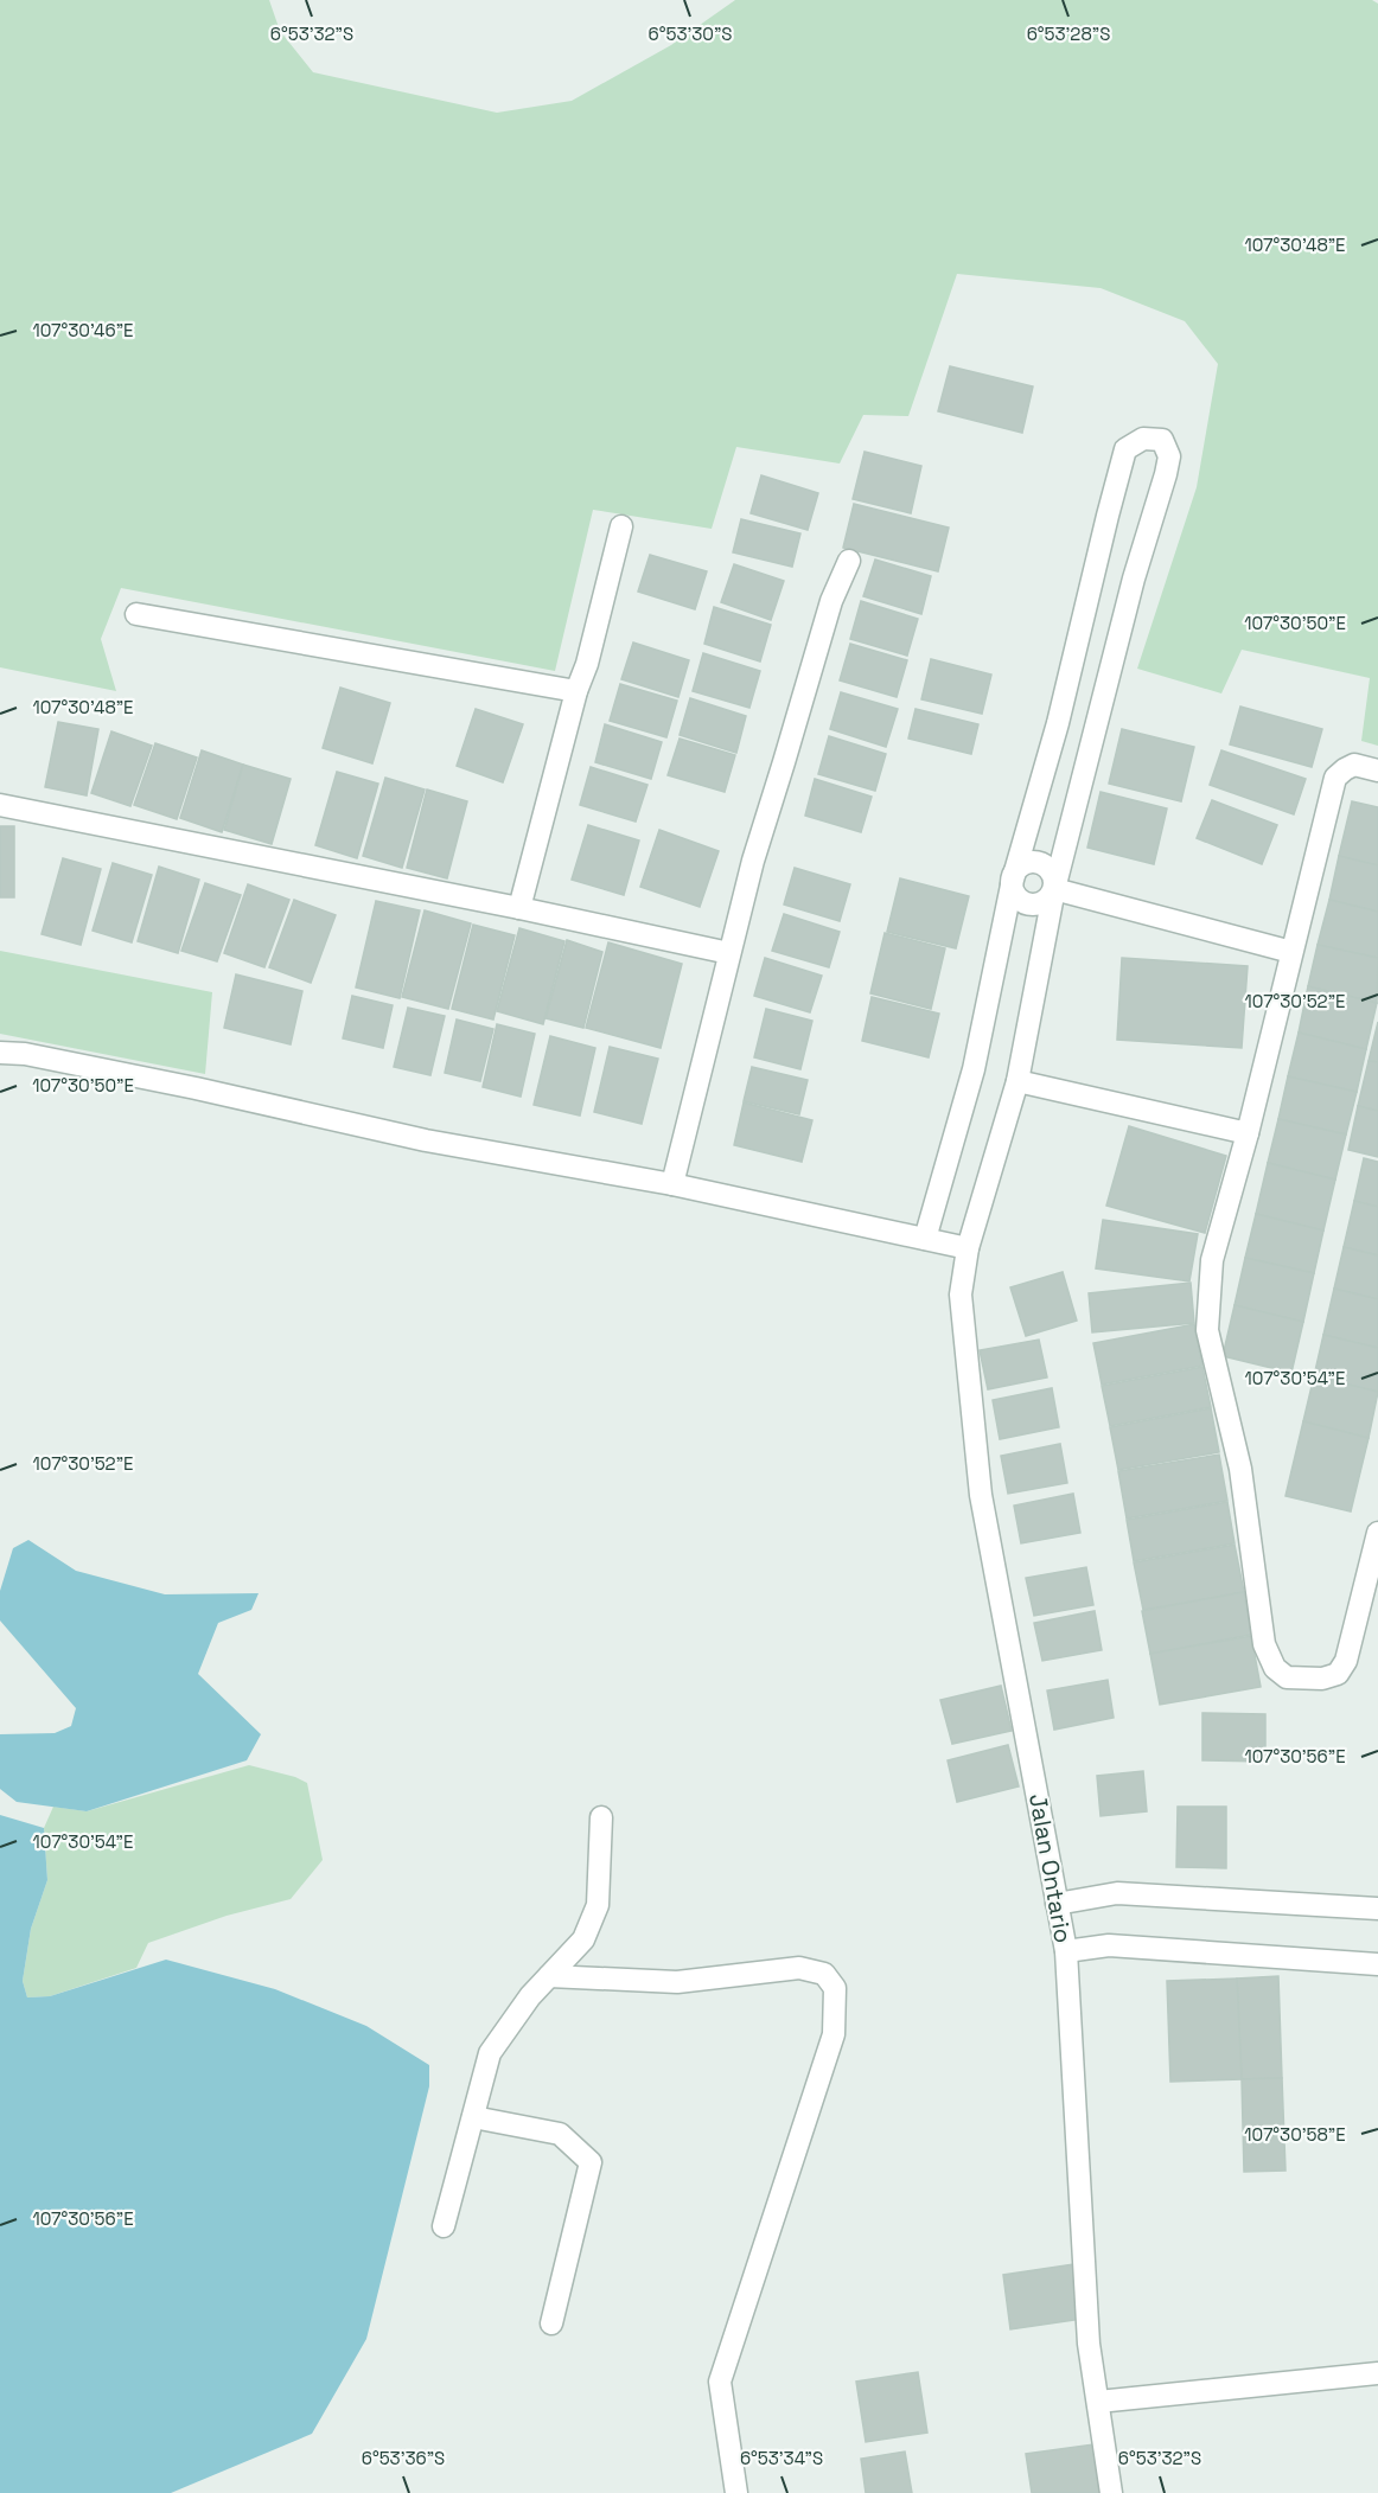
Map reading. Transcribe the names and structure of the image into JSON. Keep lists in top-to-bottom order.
{
  "streets": {
    "street": ["Jalan Ontario"]
  },
  "coordinates": [
    "6°53'32\"S",
    "6°53'30\"S",
    "6°53'28\"S",
    "107°30'48\"E",
    "107°30'46\"E",
    "107°30'50\"E",
    "107°30'52\"E",
    "107°30'54\"E",
    "107°30'56\"E",
    "107°30'58\"E",
    "6°53'36\"S",
    "6°53'34\"S"
  ]
}
